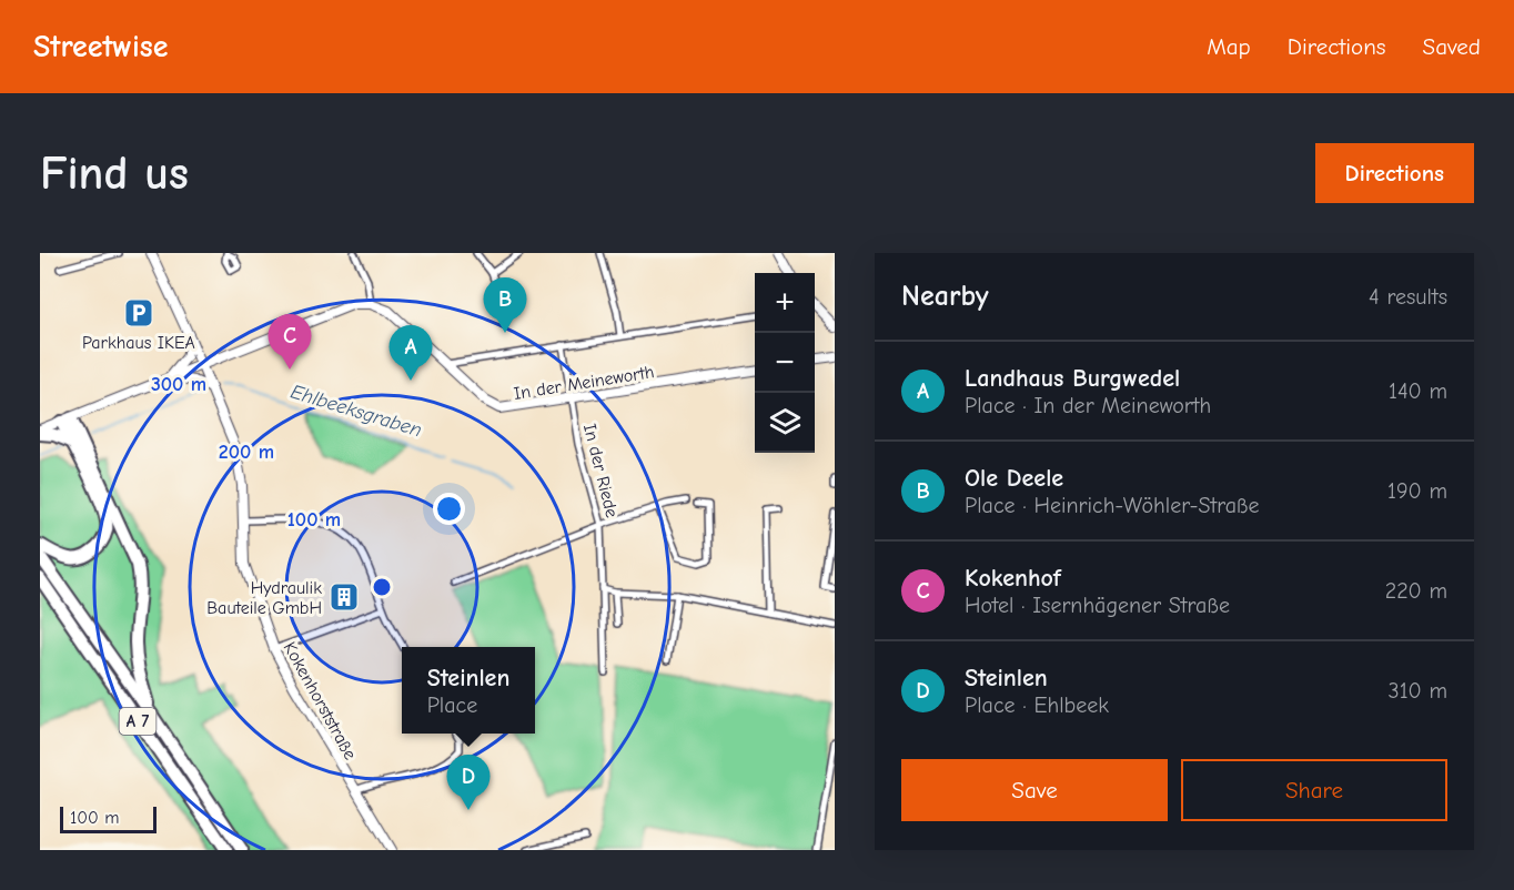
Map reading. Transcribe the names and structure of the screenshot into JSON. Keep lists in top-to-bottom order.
{
  "streets": {
    "highway": ["A 7"],
    "main road": ["In der Meineworth", "Kokenhorststraße"],
    "street": ["In der Riede"]
  },
  "crossings": [
    ["In der Meineworth", "In der Riede"]
  ],
  "water": ["Ehlbeeksgraben"],
  "places": {
    "parking": ["Parkhaus IKEA"],
    "building": ["Hydraulik Bauteile GmbH"]
  },
  "scale_bar": "100 m",
  "page": {
    "header": "Streetwise",
    "nav": ["Map", "Directions", "Saved"],
    "buttons": [
      "Directions",
      ["Save", "Share"]
    ],
    "title": "Find us",
    "heading": ["Nearby", "4 results"],
    "map_buttons": ["+", "−"],
    "pins": [
      "B",
      "C",
      "A",
      "D"
    ],
    "list": [
      {
        "mark": "A",
        "name": "Landhaus Burgwedel",
        "note": "Place · In der Meineworth",
        "value": "140 m"
      },
      {
        "mark": "B",
        "name": "Ole Deele",
        "note": "Place · Heinrich-Wöhler-Straße",
        "value": "190 m"
      },
      {
        "mark": "C",
        "name": "Kokenhof",
        "note": "Hotel · Isernhägener Straße",
        "value": "220 m"
      },
      {
        "mark": "D",
        "name": "Steinlen",
        "note": "Place · Ehlbeek",
        "value": "310 m"
      }
    ],
    "popup": ["Steinlen", "Place"],
    "scale": "100 m"
  },
  "rings": ["300 m", "200 m", "100 m"]
}
